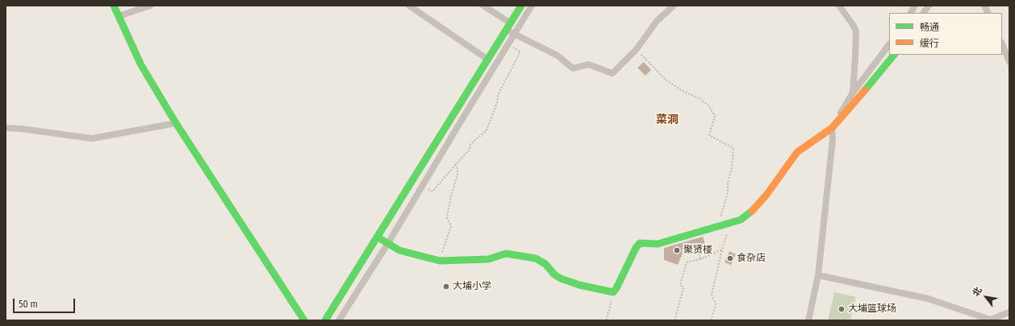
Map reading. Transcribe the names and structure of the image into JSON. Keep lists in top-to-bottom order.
{
  "districts": ["菜洞"],
  "places": [
    "聚贤楼",
    "食杂店",
    "大埔小学",
    "大埔篮球场"
  ],
  "legend": ["畅通", "缓行"],
  "scale_bar": "50 m",
  "north": "top left"
}
